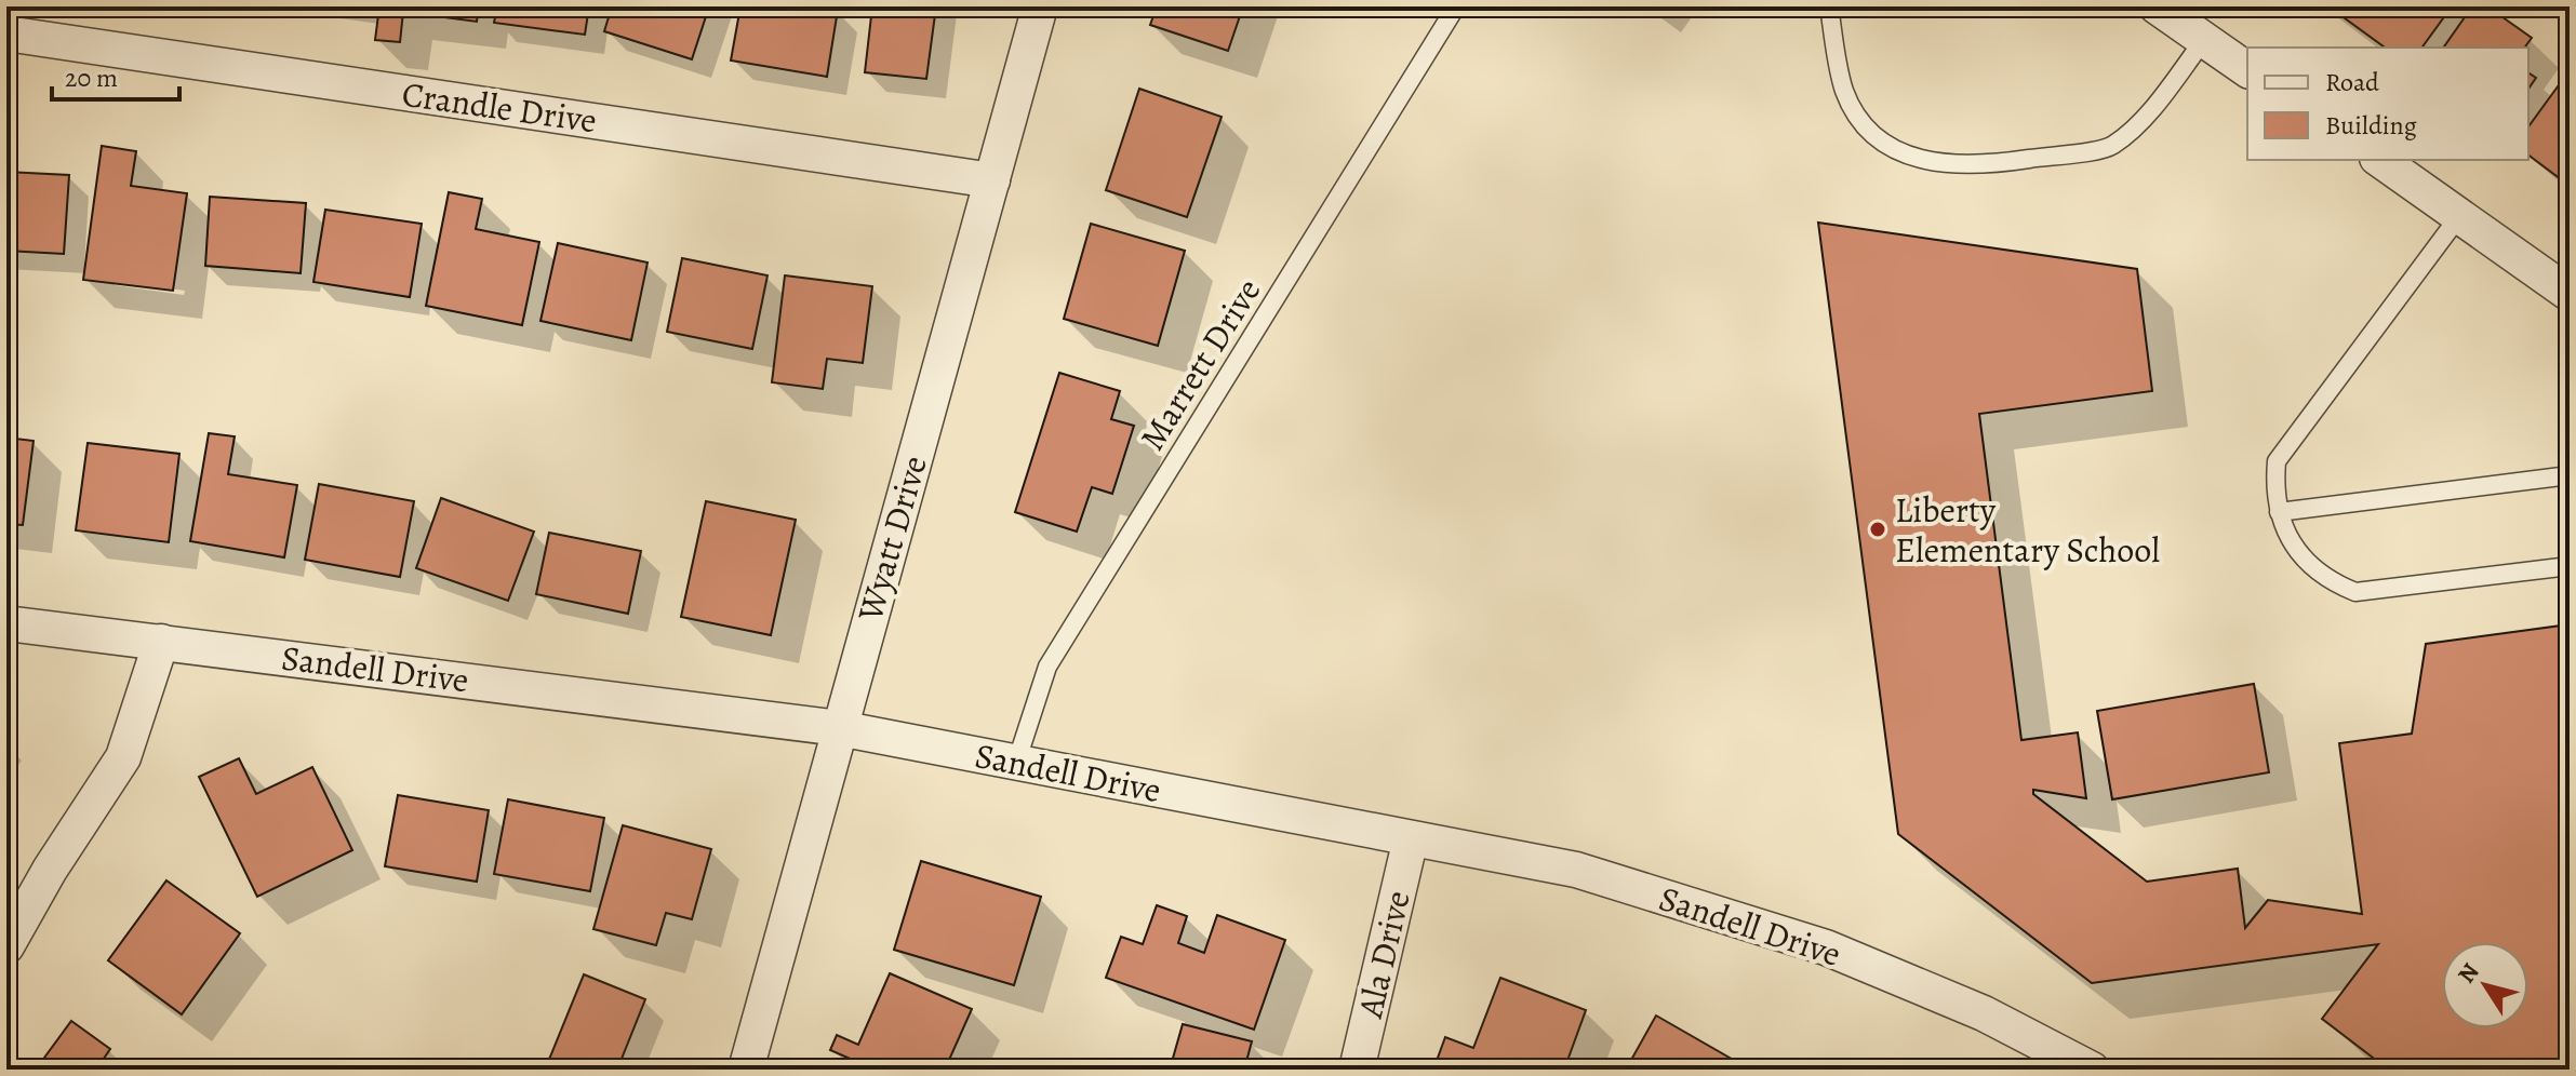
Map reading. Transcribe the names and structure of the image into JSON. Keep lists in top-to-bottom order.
{
  "streets": {
    "street": [
      "Crandle Drive",
      "Wyatt Drive",
      "Sandell Drive",
      "Ala Drive"
    ],
    "lane": ["Marrett Drive"]
  },
  "crossings": [
    ["Crandle Drive", "Wyatt Drive"],
    ["Marrett Drive", "Sandell Drive"],
    ["Wyatt Drive", "Sandell Drive"],
    ["Sandell Drive", "Ala Drive"]
  ],
  "places": ["Liberty Elementary School"],
  "legend": ["Road", "Building"],
  "scale_bar": "20 m",
  "north": "top left"
}
